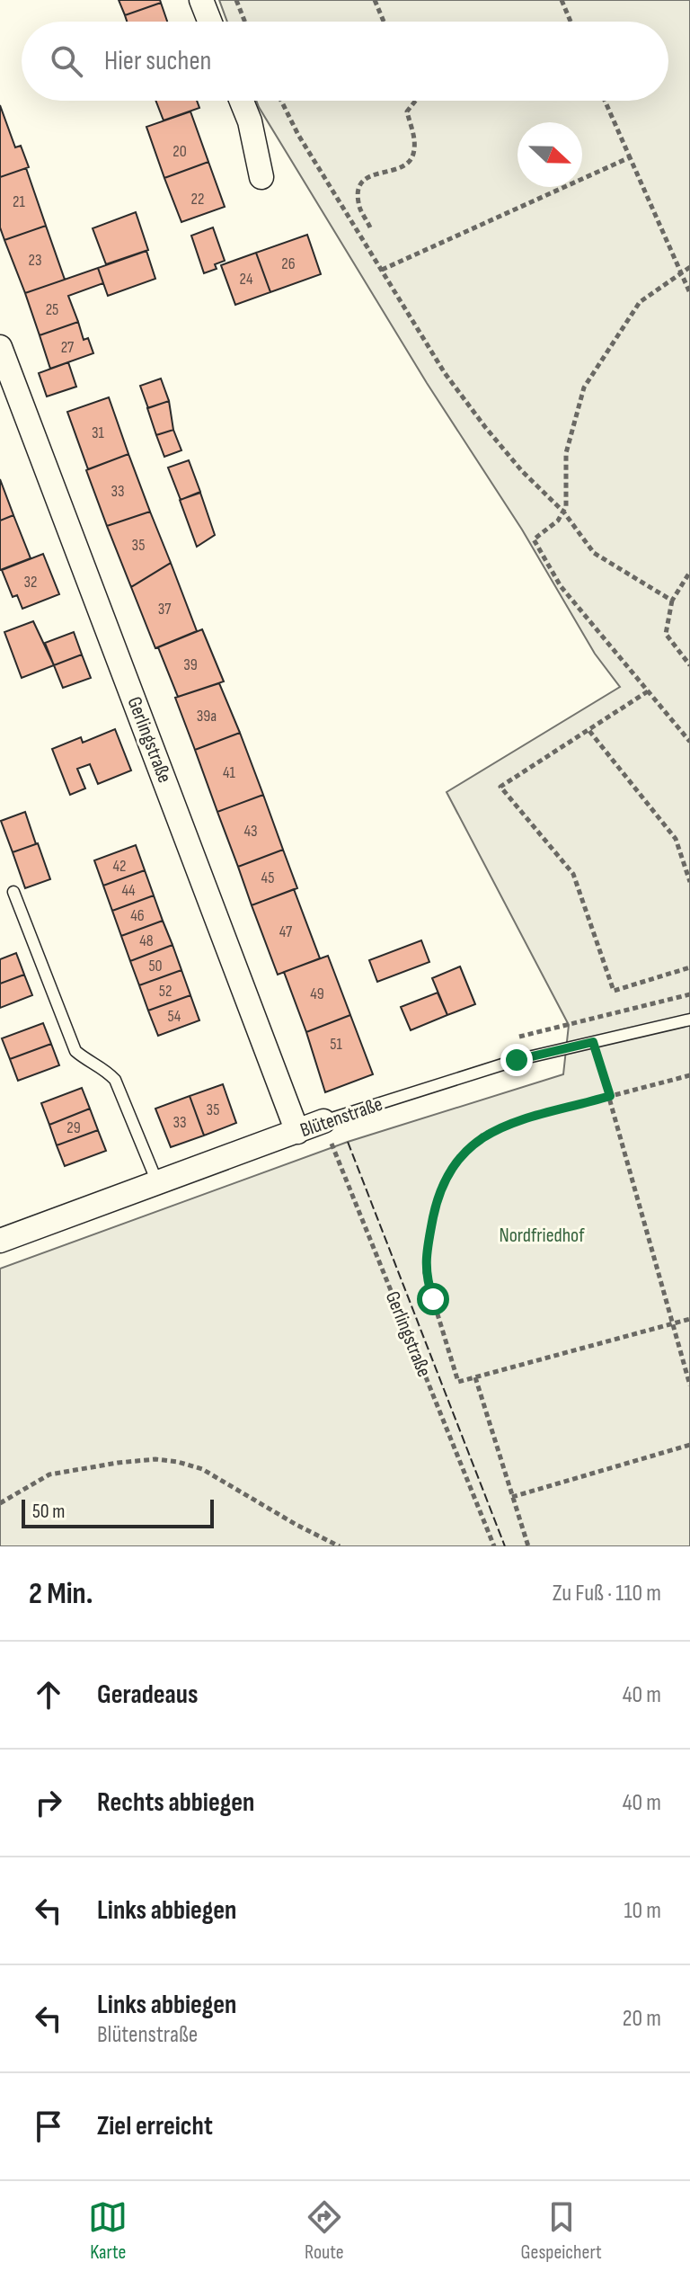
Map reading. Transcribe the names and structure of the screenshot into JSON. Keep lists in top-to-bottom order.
{
  "streets": {
    "street": ["Gerlingstraße", "Blütenstraße"]
  },
  "crossings": [
    ["Gerlingstraße", "Blütenstraße"]
  ],
  "parks": ["Nordfriedhof"],
  "house_numbers": [
    "20",
    "22",
    "21",
    "23",
    "26",
    "24",
    "25",
    "27",
    "31",
    "33",
    "35",
    "32",
    "37",
    "39",
    "39a",
    "41",
    "43",
    "42",
    "45",
    "44",
    "46",
    "47",
    "48",
    "50",
    "52",
    "49",
    "54",
    "51",
    "35",
    "33",
    "29"
  ],
  "scale_bar": "50 m",
  "north": "right",
  "page": {
    "search": "Hier suchen",
    "scale": "50 m",
    "heading": ["2 Min.", "Zu Fuß · 110 m"],
    "list": [
      ["Geradeaus", "40 m"],
      ["Rechts abbiegen", "40 m"],
      ["Links abbiegen", "10 m"],
      ["Links abbiegen", "Blütenstraße", "20 m"],
      "Ziel erreicht"
    ],
    "nav": ["Karte", "Route", "Gespeichert"]
  }
}
